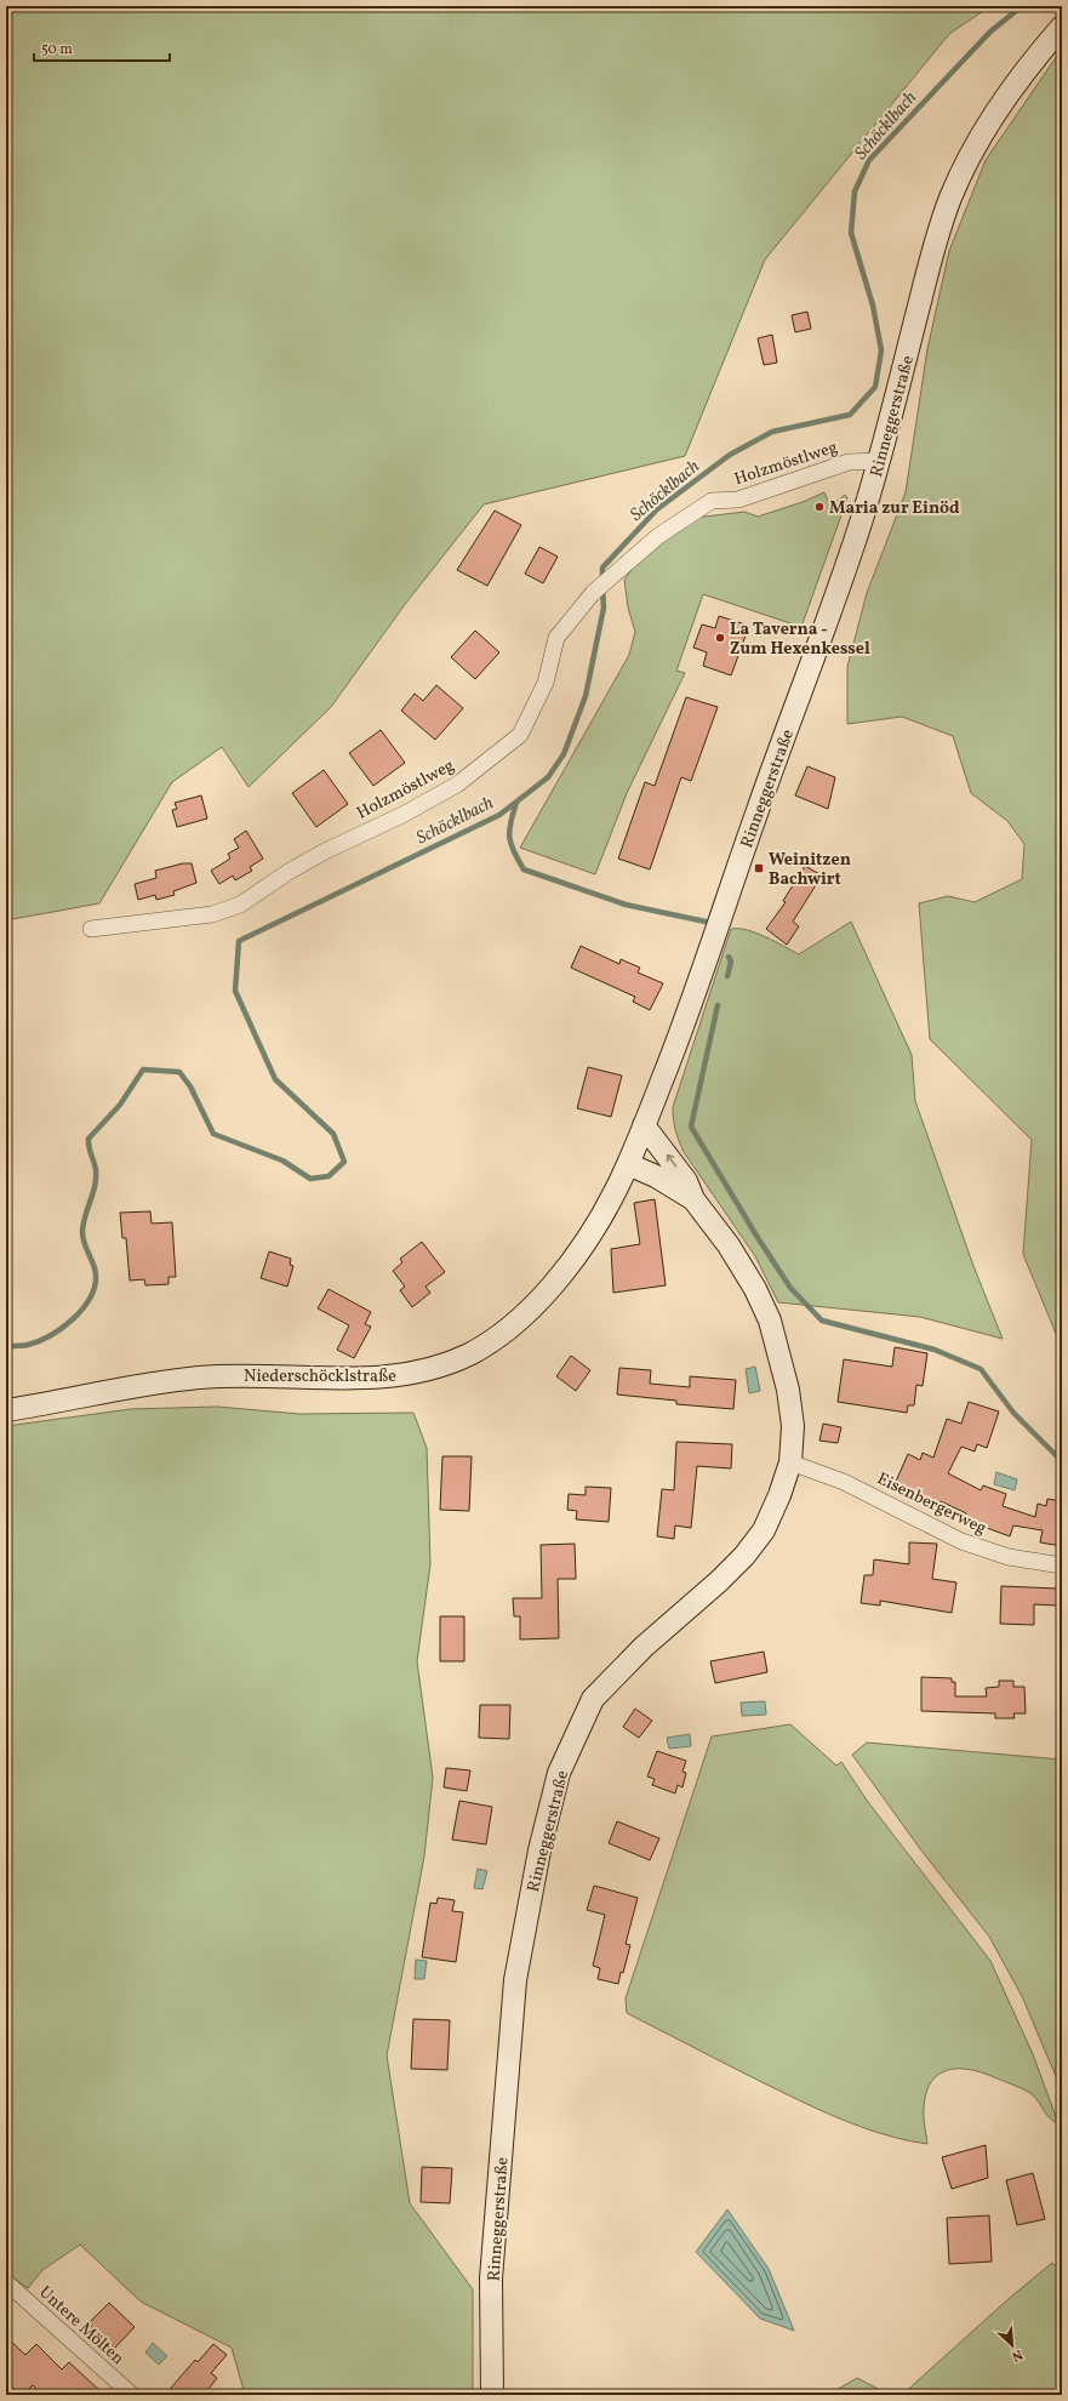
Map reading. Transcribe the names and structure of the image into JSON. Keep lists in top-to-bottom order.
{
  "streets": {
    "main road": ["Rinneggerstraße", "Niederschöcklstraße"],
    "street": ["Holzmöstlweg", "Eisenbergerweg", "Untere Mölten"]
  },
  "crossings": [
    ["Rinneggerstraße", "Holzmöstlweg"],
    ["Rinneggerstraße", "Niederschöcklstraße"],
    ["Rinneggerstraße", "Eisenbergerweg"]
  ],
  "water": ["Schöcklbach"],
  "places": {
    "other": ["Maria zur Einöd", "La Taverna - Zum Hexenkessel"],
    "transit": ["Weinitzen Bachwirt"]
  },
  "scale_bar": "50 m",
  "north": "bottom right"
}
